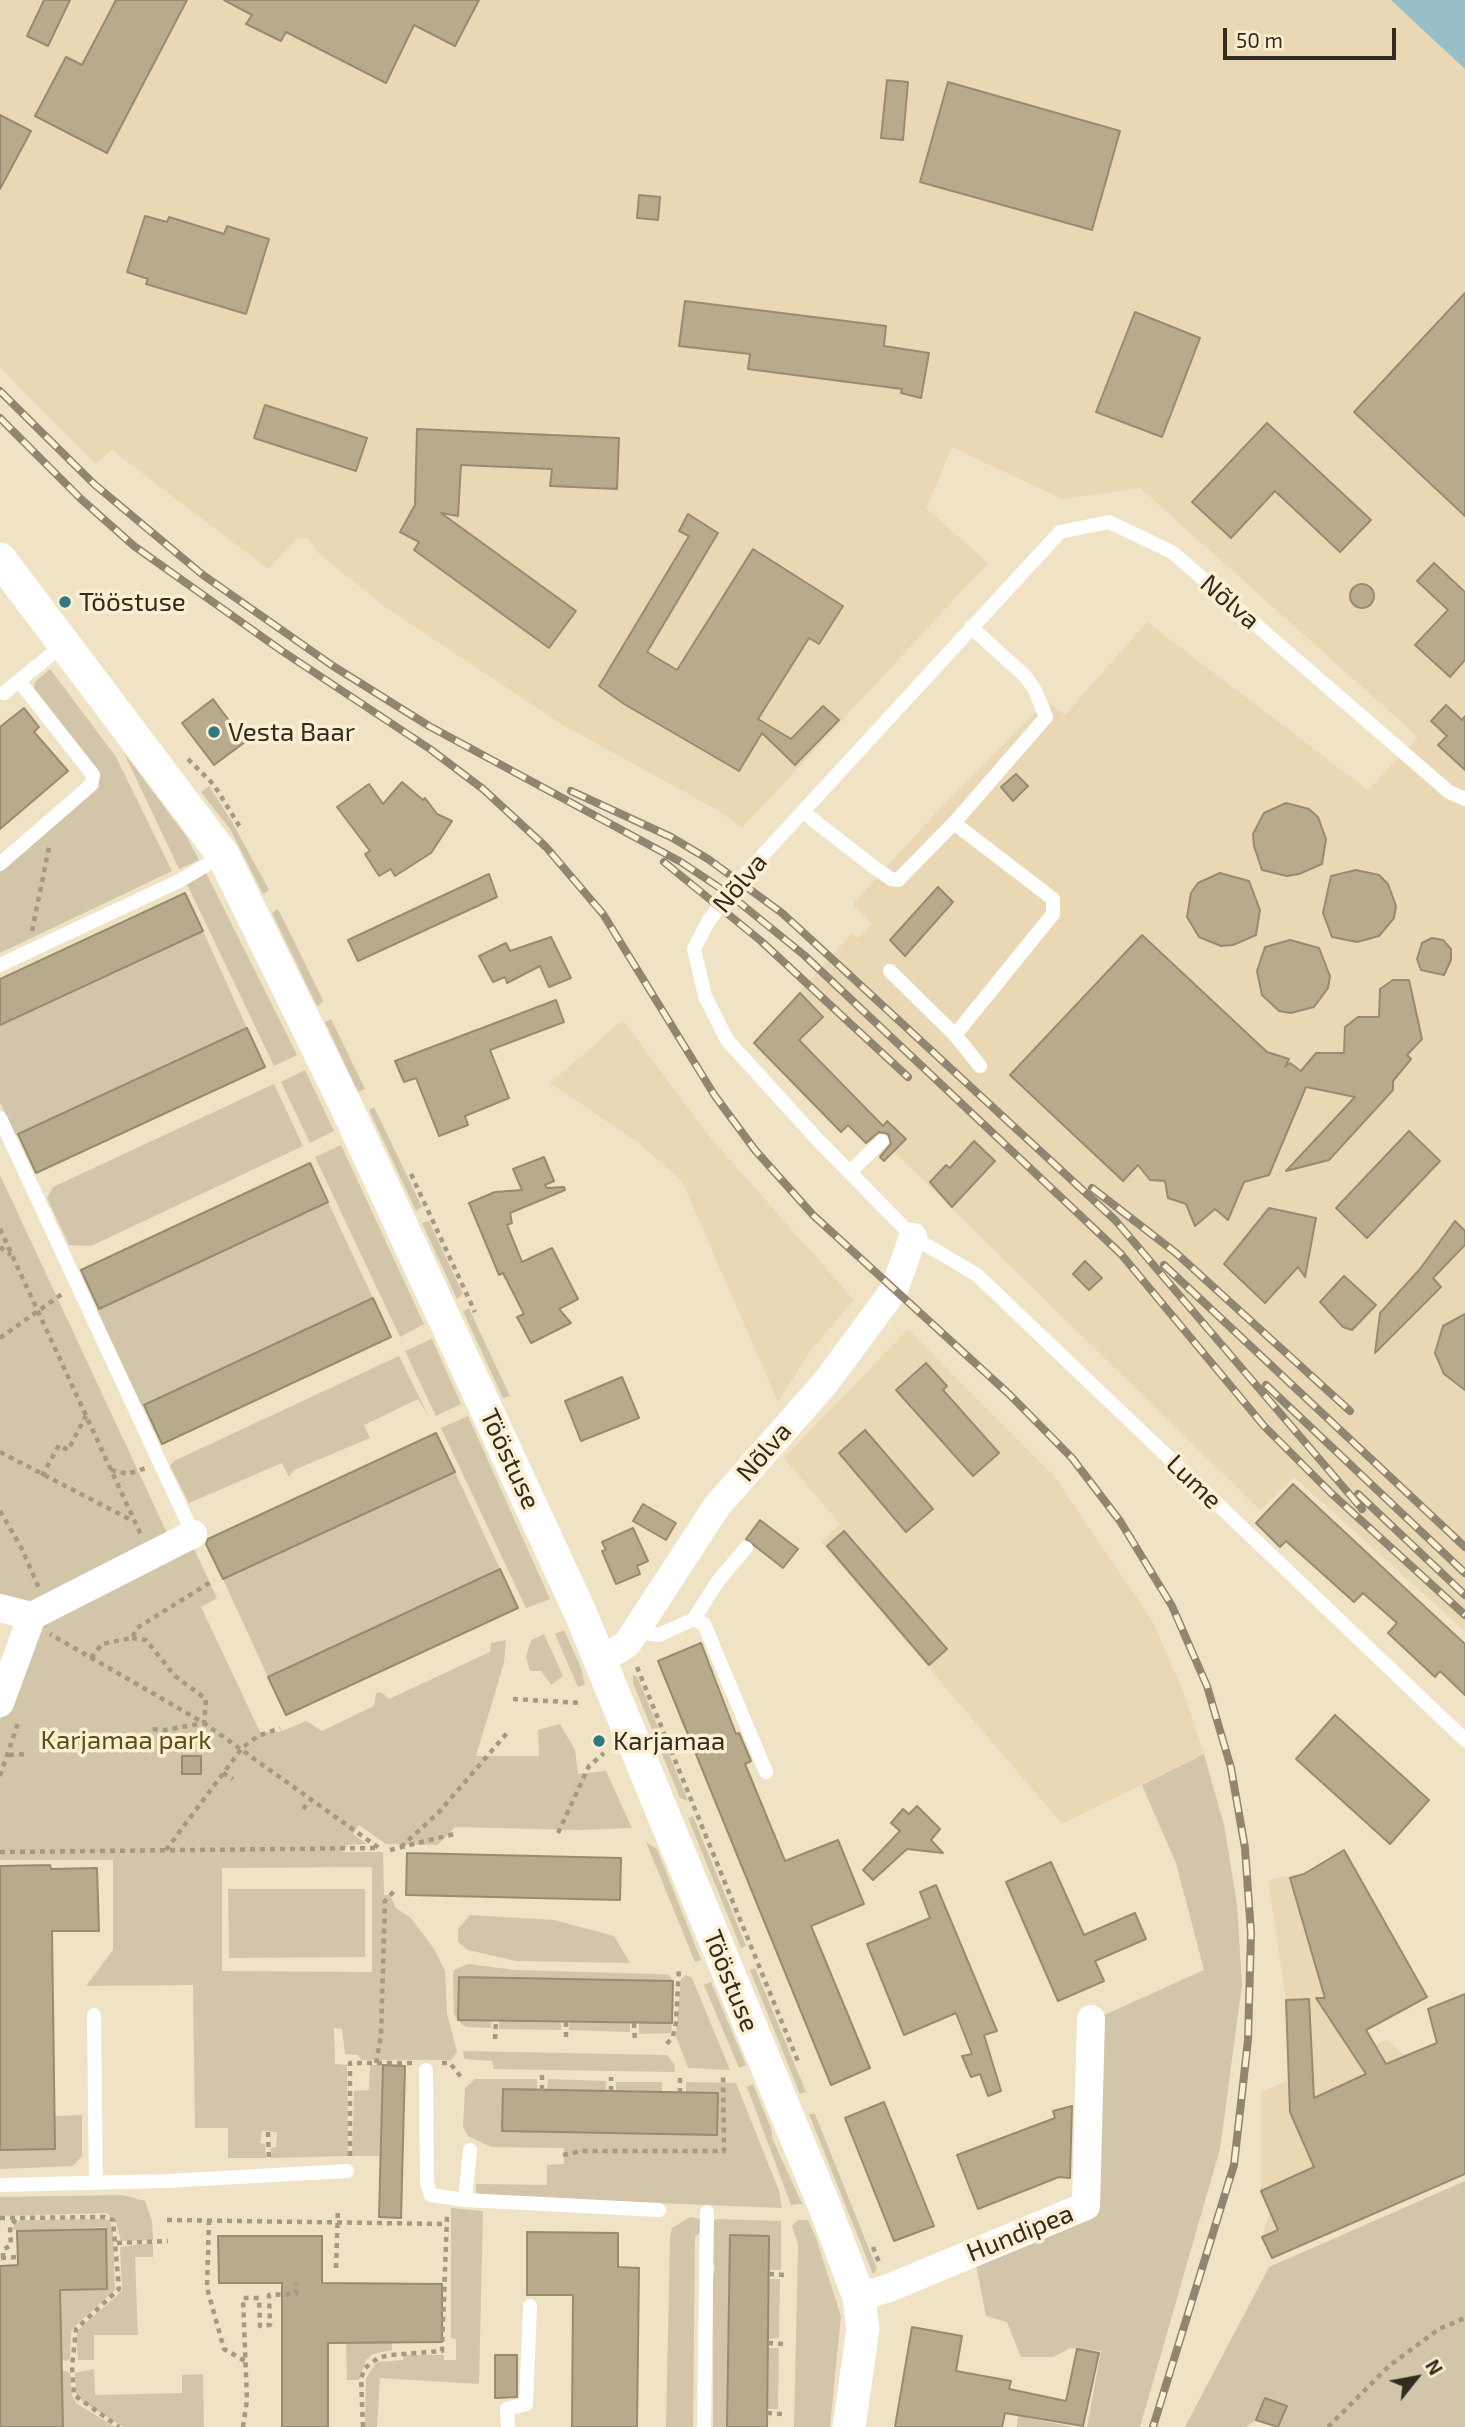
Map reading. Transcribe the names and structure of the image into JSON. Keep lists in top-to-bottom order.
{
  "streets": {
    "street": ["Nõlva", "Tööstuse", "Hundipea"],
    "lane": ["Lume"]
  },
  "crossings": [
    ["Nõlva", "Tööstuse"],
    ["Nõlva", "Lume"],
    ["Tööstuse", "Hundipea"]
  ],
  "parks": ["Karjamaa park"],
  "places": ["Tööstuse", "Vesta Baar", "Karjamaa"],
  "scale_bar": "50 m",
  "north": "top right"
}
